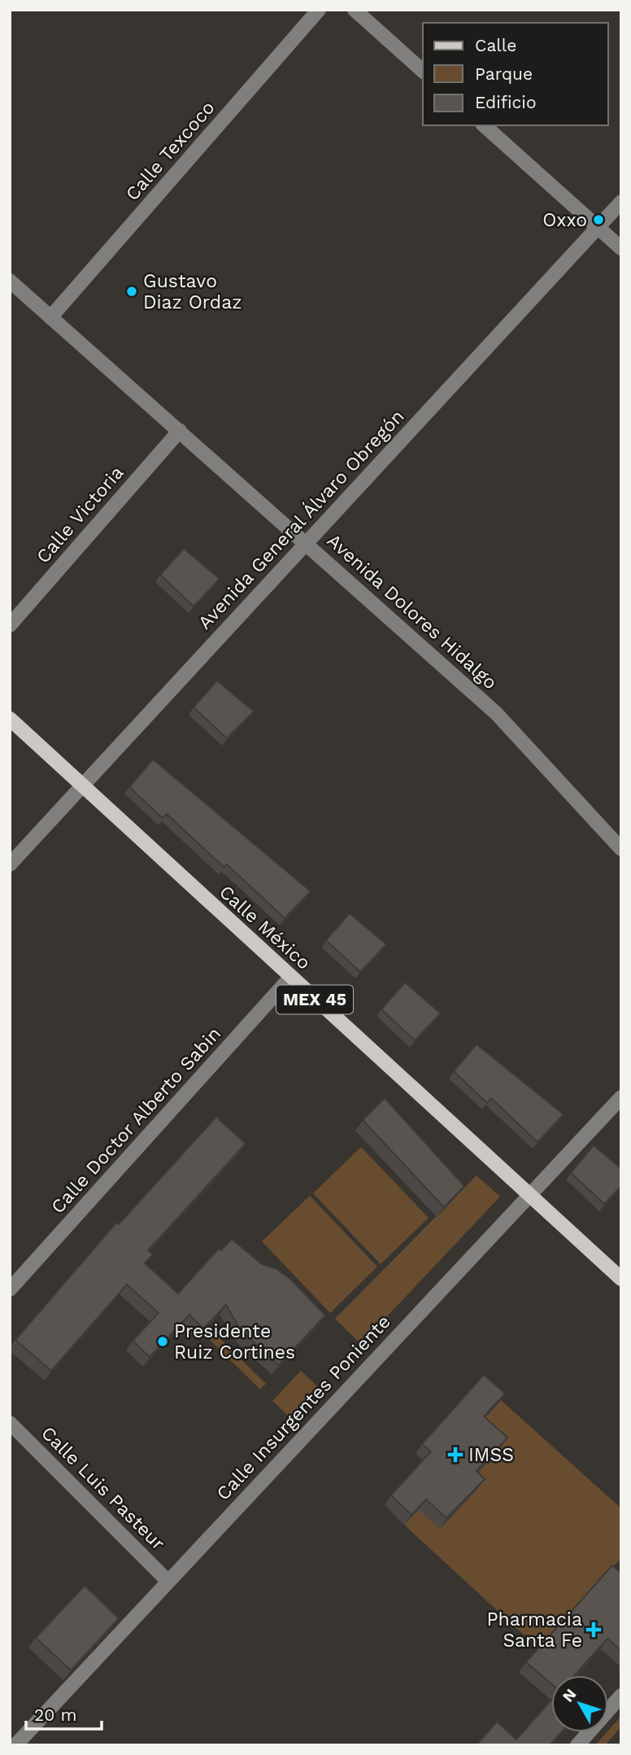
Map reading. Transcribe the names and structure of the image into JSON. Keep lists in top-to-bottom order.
{
  "streets": {
    "main road": ["Calle México", "MEX 45"],
    "street": [
      "Calle Texcoco",
      "Calle Victoria",
      "Avenida General Álvaro Obregón",
      "Avenida Dolores Hidalgo",
      "Calle Doctor Alberto Sabin",
      "Calle Insurgentes Poniente",
      "Calle Luis Pasteur"
    ]
  },
  "crossings": [
    ["Calle Texcoco", "Avenida Dolores Hidalgo"],
    ["Calle Victoria", "Avenida Dolores Hidalgo"],
    ["Avenida General Álvaro Obregón", "Avenida Dolores Hidalgo"],
    ["Avenida General Álvaro Obregón", "Calle México"],
    ["Calle México", "Calle Doctor Alberto Sabin"],
    ["Calle México", "Calle Insurgentes Poniente"],
    ["Calle Insurgentes Poniente", "Calle Luis Pasteur"]
  ],
  "places": {
    "other": ["Oxxo", "Gustavo Diaz Ordaz", "Presidente Ruiz Cortines"],
    "health": ["IMSS", "Pharmacia Santa Fe"]
  },
  "legend": ["Calle", "Parque", "Edificio"],
  "scale_bar": "20 m",
  "north": "top left"
}
